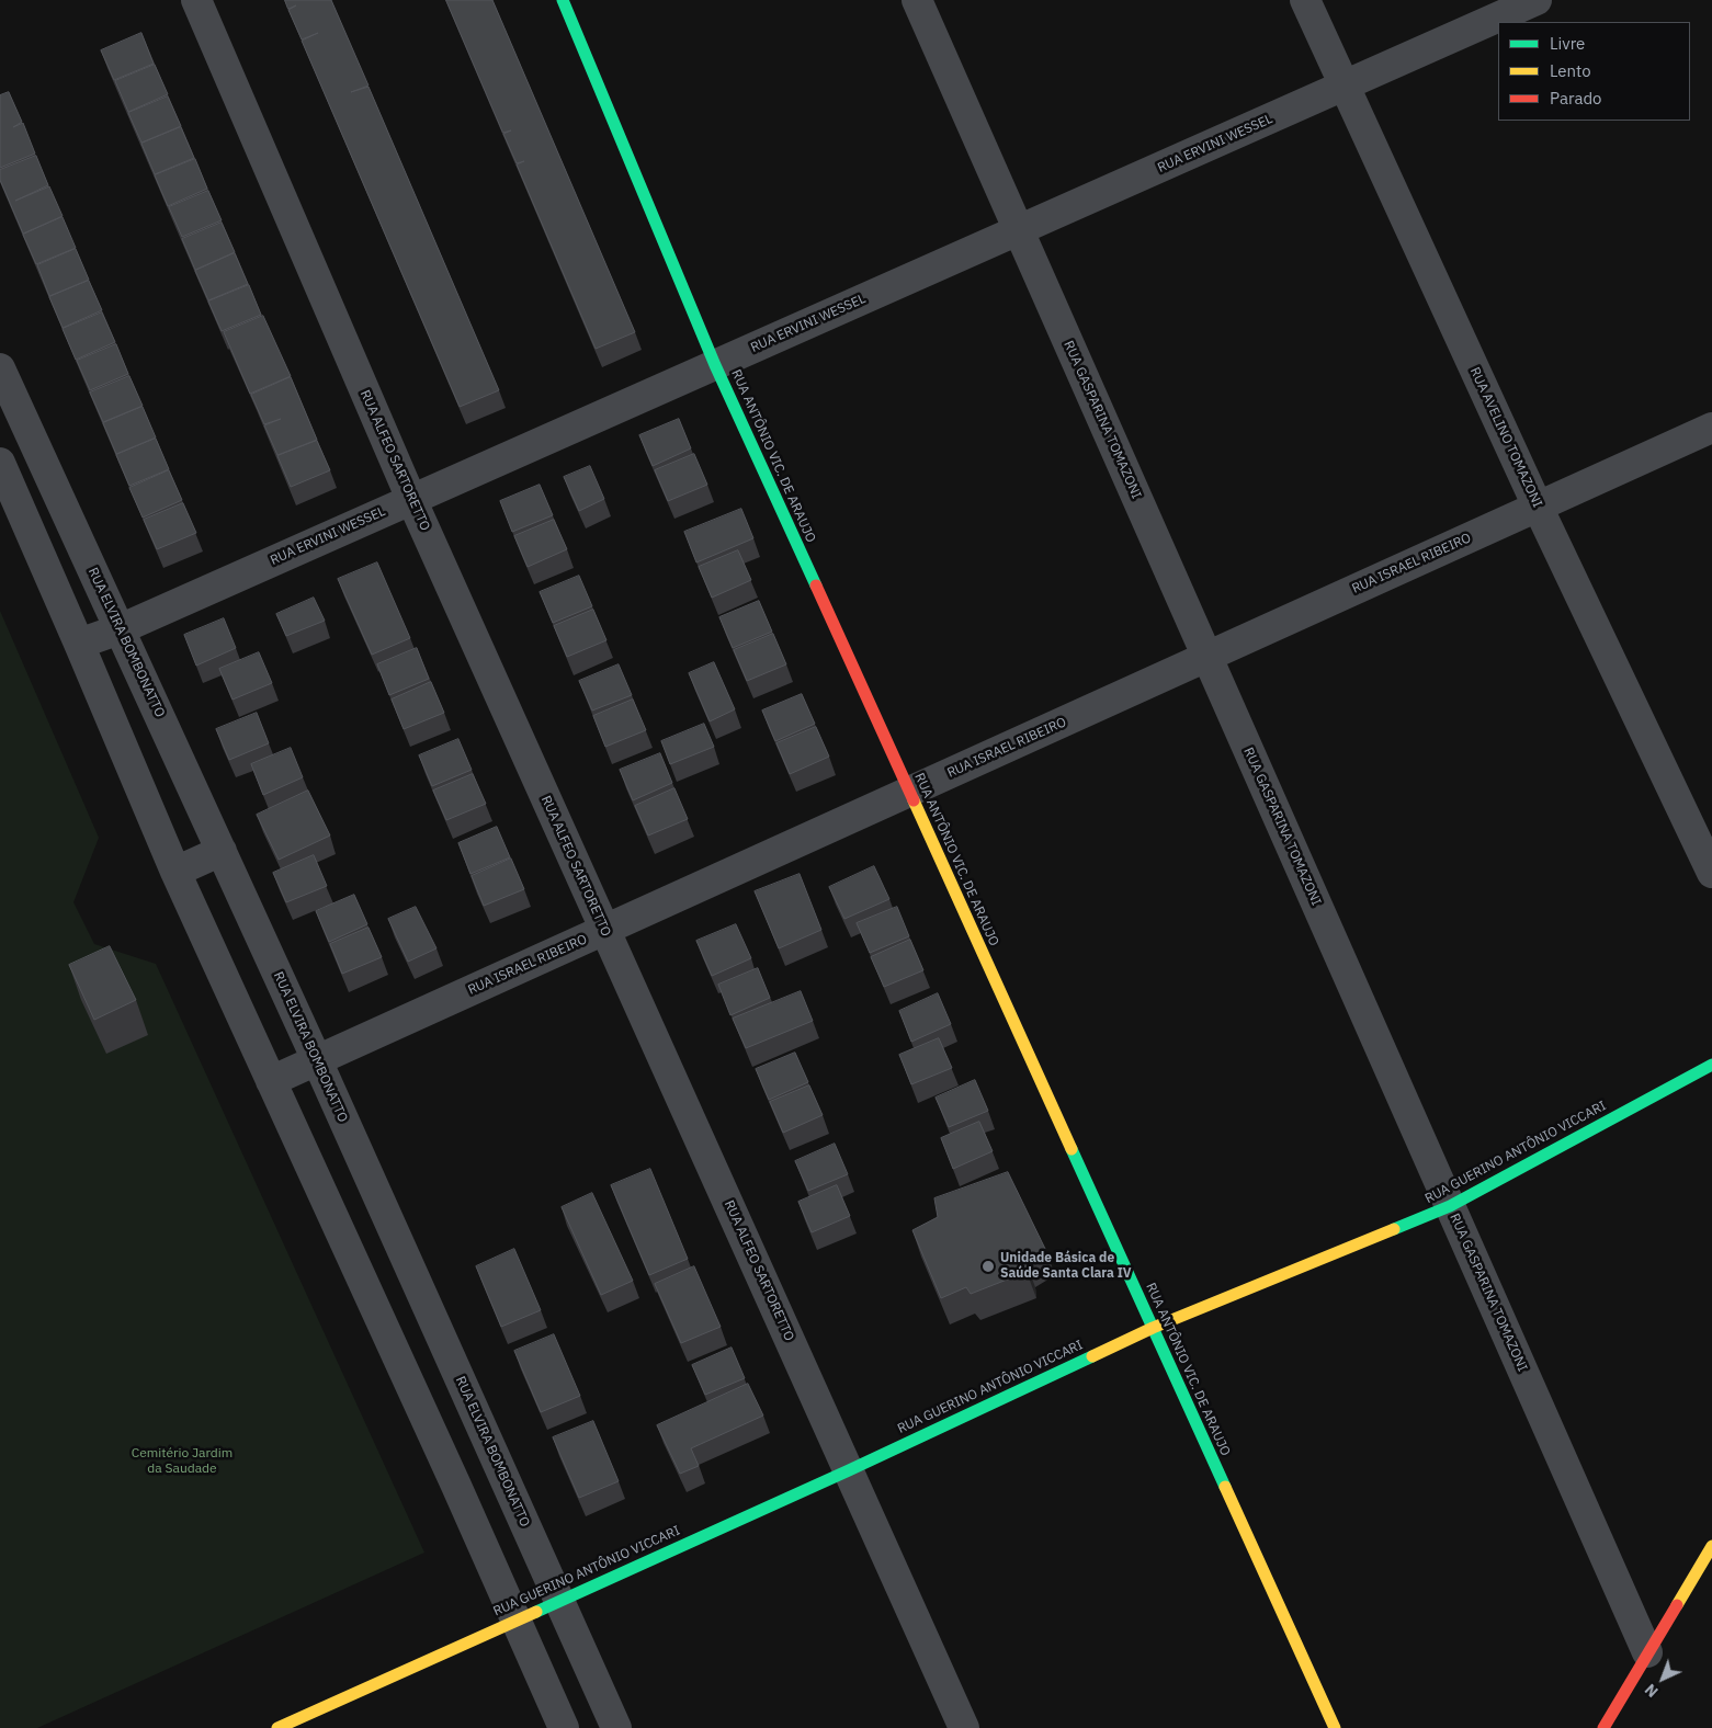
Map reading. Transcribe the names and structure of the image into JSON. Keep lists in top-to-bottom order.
{
  "streets": {
    "street": [
      "RUA ERVINI WESSEL",
      "RUA GASPARINA TOMAZONI",
      "RUA AVELINO TOMAZONI",
      "RUA ANTÔNIO VIC. DE ARAUJO",
      "RUA ALFEO SARTORETTO",
      "RUA ISRAEL RIBEIRO",
      "RUA ELVIRA BOMBONATTO",
      "RUA GUERINO ANTÔNIO VICCARI"
    ]
  },
  "crossings": [
    ["RUA ERVINI WESSEL", "RUA GASPARINA TOMAZONI"],
    ["RUA ERVINI WESSEL", "RUA AVELINO TOMAZONI"],
    ["RUA ERVINI WESSEL", "RUA ANTÔNIO VIC. DE ARAUJO"],
    ["RUA ERVINI WESSEL", "RUA ALFEO SARTORETTO"],
    ["RUA ERVINI WESSEL", "RUA ELVIRA BOMBONATTO"],
    ["RUA GASPARINA TOMAZONI", "RUA ISRAEL RIBEIRO"],
    ["RUA GASPARINA TOMAZONI", "RUA GUERINO ANTÔNIO VICCARI"],
    ["RUA AVELINO TOMAZONI", "RUA ISRAEL RIBEIRO"],
    ["RUA ANTÔNIO VIC. DE ARAUJO", "RUA ISRAEL RIBEIRO"],
    ["RUA ANTÔNIO VIC. DE ARAUJO", "RUA GUERINO ANTÔNIO VICCARI"],
    ["RUA ALFEO SARTORETTO", "RUA ISRAEL RIBEIRO"],
    ["RUA ALFEO SARTORETTO", "RUA GUERINO ANTÔNIO VICCARI"],
    ["RUA ISRAEL RIBEIRO", "RUA ELVIRA BOMBONATTO"],
    ["RUA ELVIRA BOMBONATTO", "RUA GUERINO ANTÔNIO VICCARI"]
  ],
  "parks": ["Cemitério Jardim da Saudade"],
  "places": ["Unidade Básica de Saúde Santa Clara IV"],
  "legend": ["Livre", "Lento", "Parado"],
  "north": "bottom left"
}
